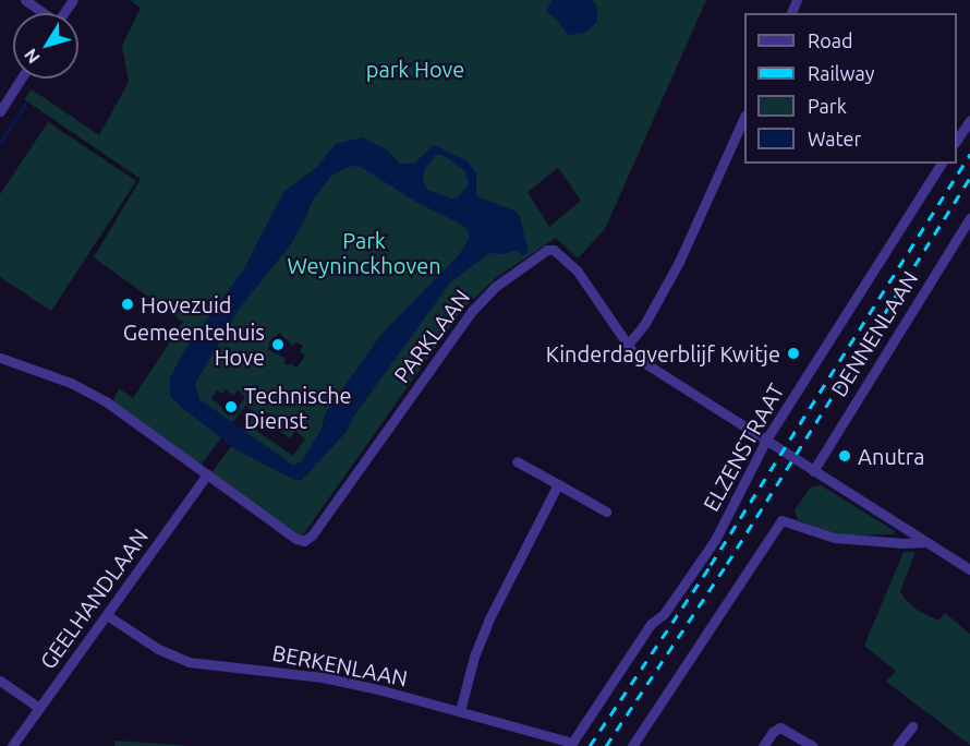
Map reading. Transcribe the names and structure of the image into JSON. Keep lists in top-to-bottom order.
{
  "streets": {
    "street": [
      "DENNENLAAN",
      "PARKLAAN",
      "ELZENSTRAAT",
      "GEELHANDLAAN",
      "BERKENLAAN"
    ]
  },
  "crossings": [
    ["DENNENLAAN", "PARKLAAN"],
    ["PARKLAAN", "ELZENSTRAAT"],
    ["PARKLAAN", "GEELHANDLAAN"],
    ["ELZENSTRAAT", "BERKENLAAN"],
    ["GEELHANDLAAN", "BERKENLAAN"]
  ],
  "parks": ["park Hove", "Park Weyninckhoven"],
  "places": [
    "Hovezuid",
    "Gemeentehuis Hove",
    "Kinderdagverblijf Kwitje",
    "Technische Dienst",
    "Anutra"
  ],
  "legend": [
    "Road",
    "Railway",
    "Park",
    "Water"
  ],
  "north": "bottom left"
}
